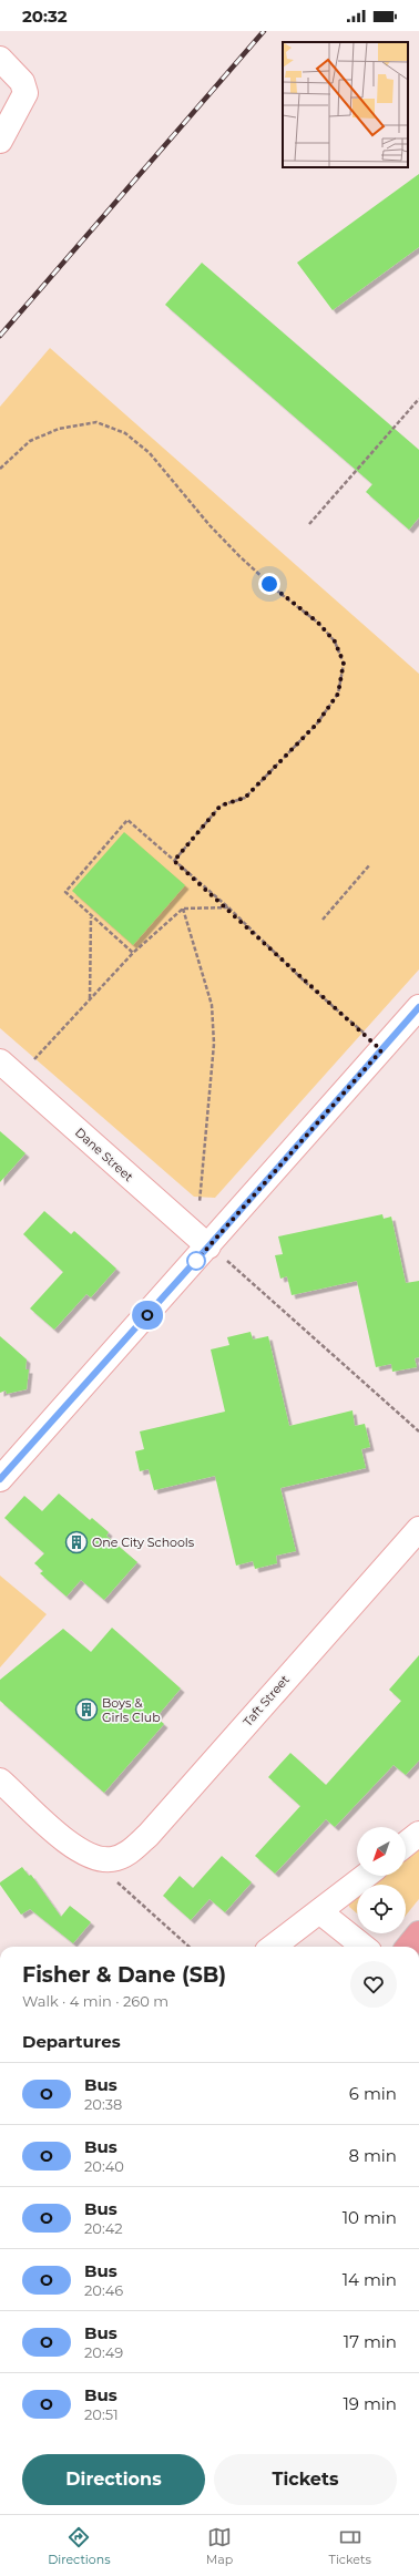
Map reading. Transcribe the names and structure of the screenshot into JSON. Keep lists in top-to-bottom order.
{
  "streets": {
    "street": ["Dane Street", "Taft Street"]
  },
  "places": {
    "building": ["One City Schools", "Boys & Girls Club"]
  },
  "lines": ["bus line O"],
  "north": "bottom left",
  "page": {
    "status": "20:32",
    "on_map": "O",
    "heading": [
      ["Fisher & Dane (SB)", "Walk · 4 min · 260 m"],
      "Departures"
    ],
    "list": [
      {
        "mark": "O",
        "name": "Bus",
        "note": "20:38",
        "value": "6 min"
      },
      {
        "mark": "O",
        "name": "Bus",
        "note": "20:40",
        "value": "8 min"
      },
      {
        "mark": "O",
        "name": "Bus",
        "note": "20:42",
        "value": "10 min"
      },
      {
        "mark": "O",
        "name": "Bus",
        "note": "20:46",
        "value": "14 min"
      },
      {
        "mark": "O",
        "name": "Bus",
        "note": "20:49",
        "value": "17 min"
      },
      {
        "mark": "O",
        "name": "Bus",
        "note": "20:51",
        "value": "19 min"
      }
    ],
    "buttons": ["Directions", "Tickets"],
    "tabs": ["Directions", "Map", "Tickets"]
  }
}
